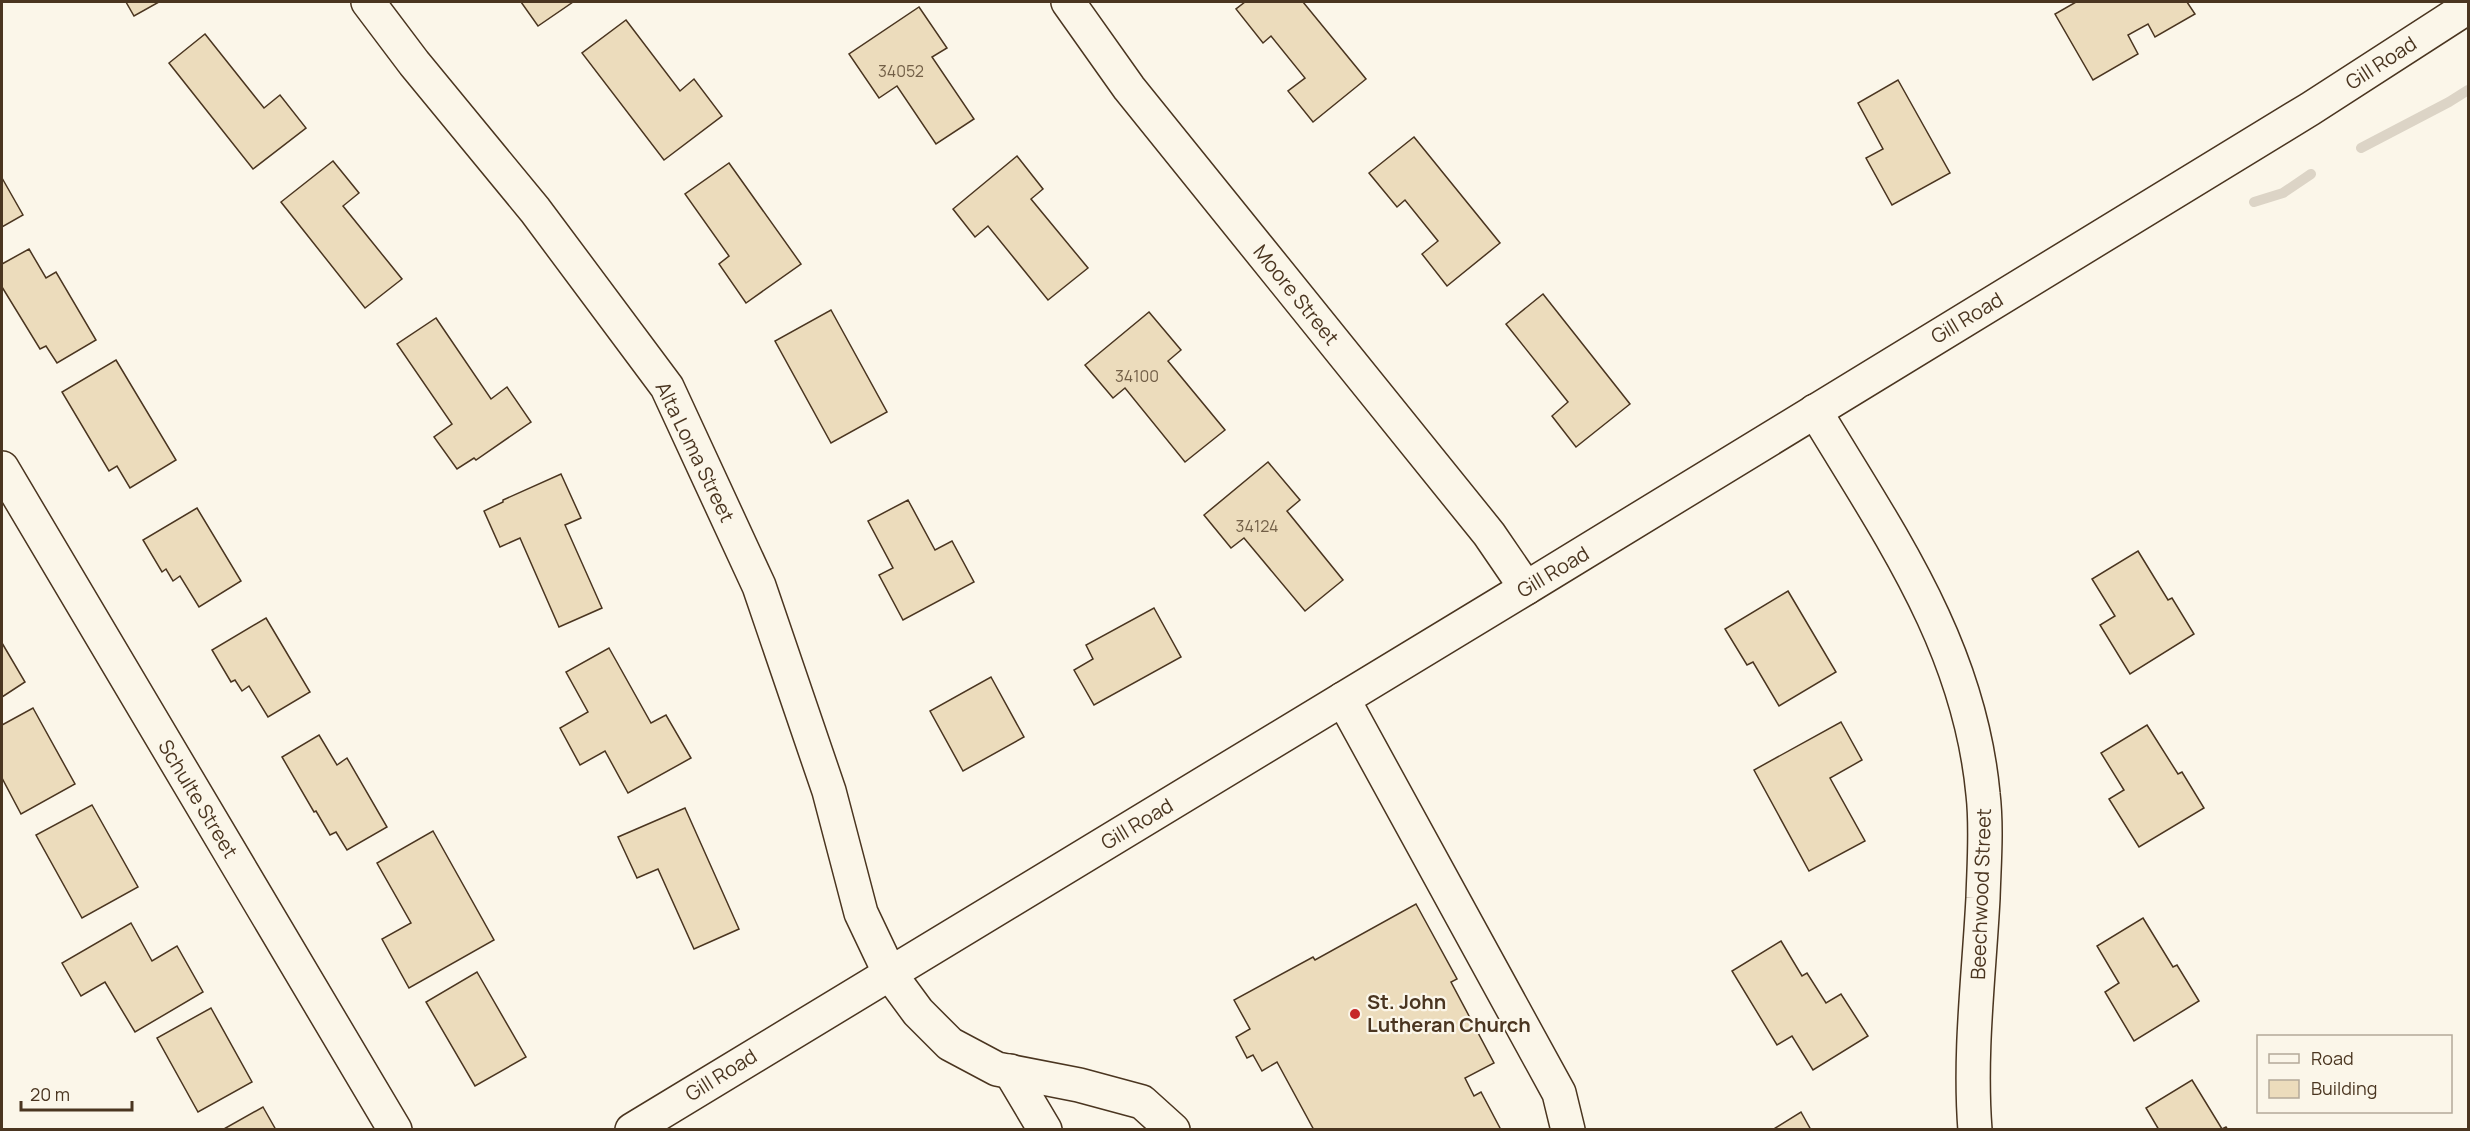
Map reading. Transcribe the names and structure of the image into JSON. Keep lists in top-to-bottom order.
{
  "streets": {
    "street": [
      "Gill Road",
      "Moore Street",
      "Alta Loma Street",
      "Schulte Street",
      "Beechwood Street"
    ]
  },
  "crossings": [
    ["Gill Road", "Moore Street"],
    ["Gill Road", "Alta Loma Street"],
    ["Gill Road", "Beechwood Street"]
  ],
  "places": ["St. John Lutheran Church"],
  "house_numbers": ["34052", "34100", "34124"],
  "legend": ["Road", "Building"],
  "scale_bar": "20 m"
}
